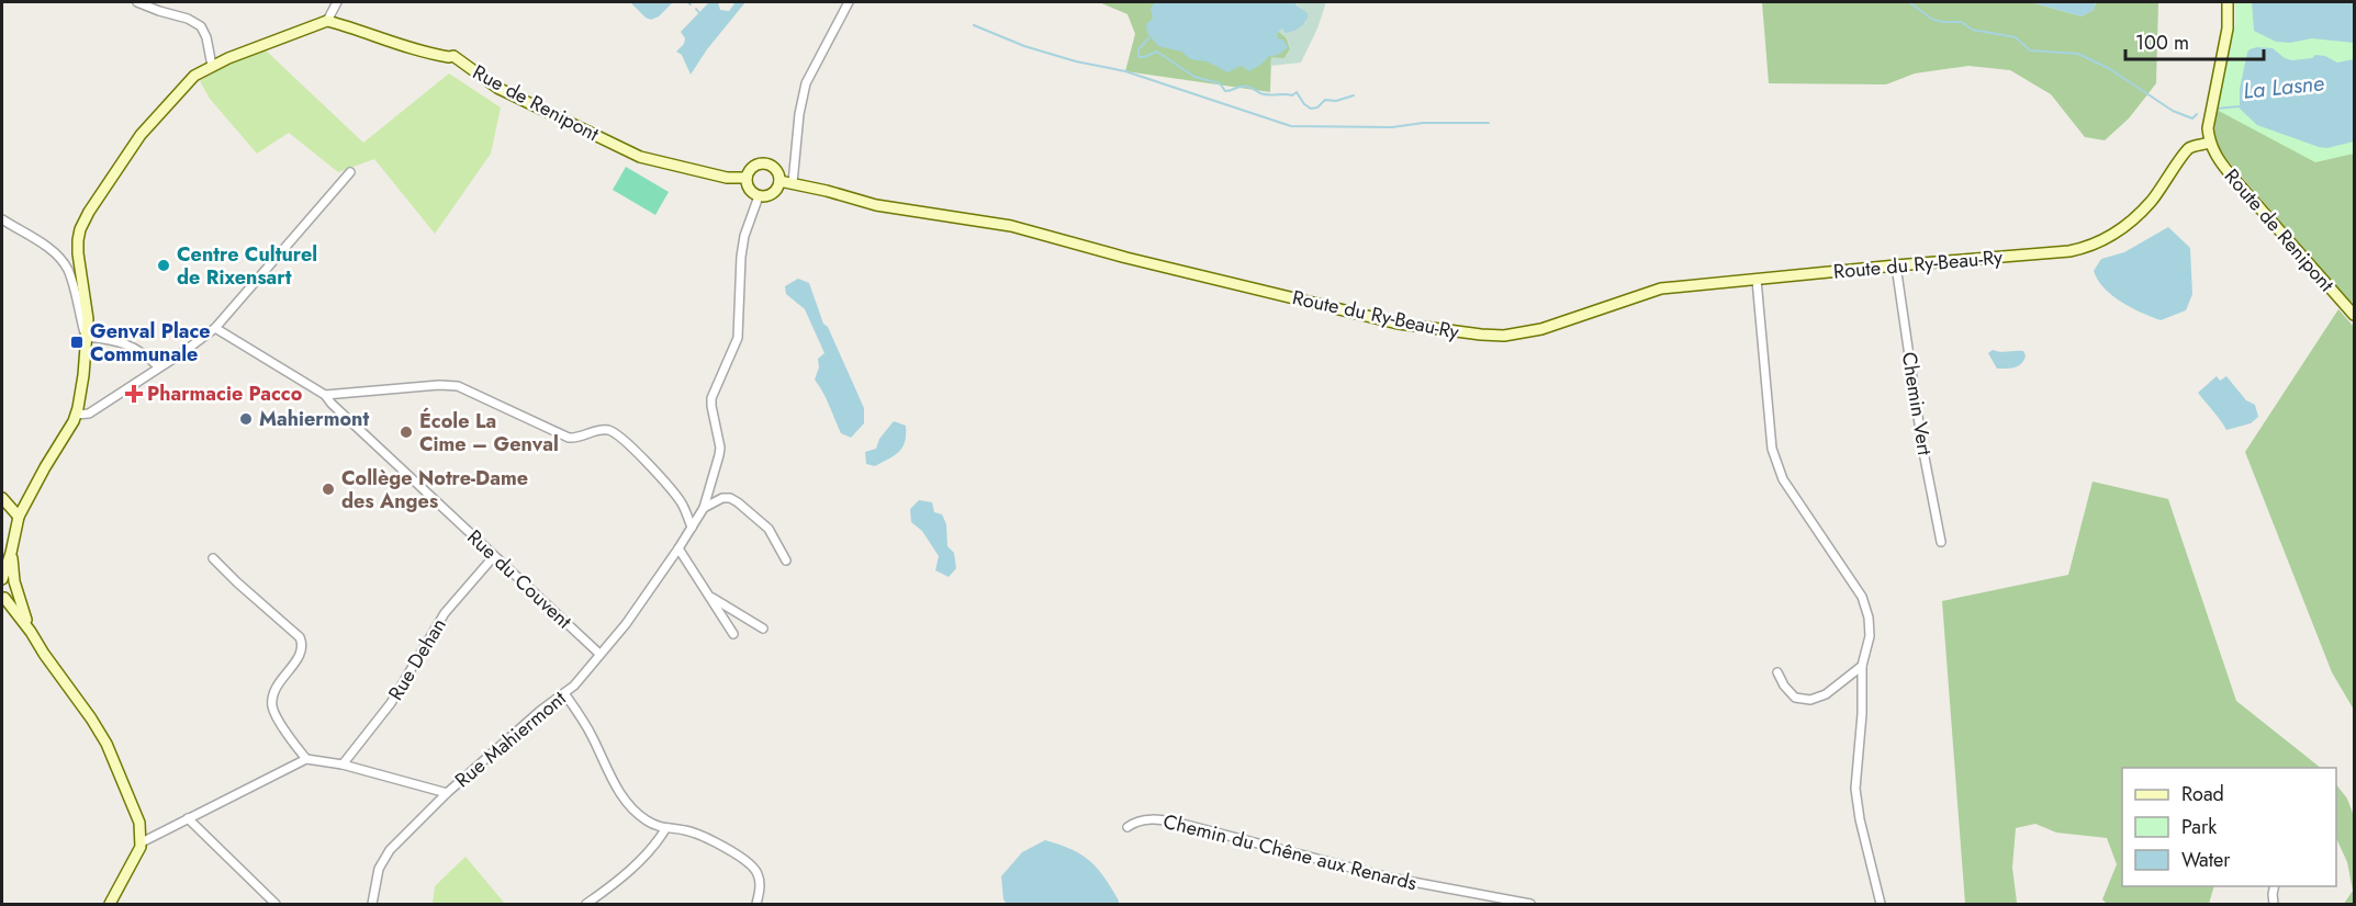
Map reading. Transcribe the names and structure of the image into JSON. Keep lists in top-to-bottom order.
{
  "streets": {
    "street": [
      "Rue de Renipont",
      "Route de Renipont",
      "Route du Ry-Beau-Ry",
      "Chemin Vert",
      "Rue du Couvent",
      "Rue Dehan",
      "Rue Mahiermont",
      "Chemin du Chêne aux Renards"
    ]
  },
  "crossings": [
    ["Rue de Renipont", "Route du Ry-Beau-Ry"],
    ["Rue de Renipont", "Rue Mahiermont"],
    ["Route de Renipont", "Route du Ry-Beau-Ry"],
    ["Route du Ry-Beau-Ry", "Chemin Vert"],
    ["Route du Ry-Beau-Ry", "Rue Mahiermont"],
    ["Rue du Couvent", "Rue Dehan"],
    ["Rue du Couvent", "Rue Mahiermont"],
    ["Rue Dehan", "Rue Mahiermont"]
  ],
  "water": ["La Lasne"],
  "places": {
    "other": [
      "Centre Culturel de Rixensart",
      "Mahiermont",
      "École La Cime – Genval",
      "Collège Notre-Dame des Anges"
    ],
    "transit": ["Genval Place Communale"],
    "health": ["Pharmacie Pacco"]
  },
  "legend": ["Road", "Park", "Water"],
  "scale_bar": "100 m"
}
